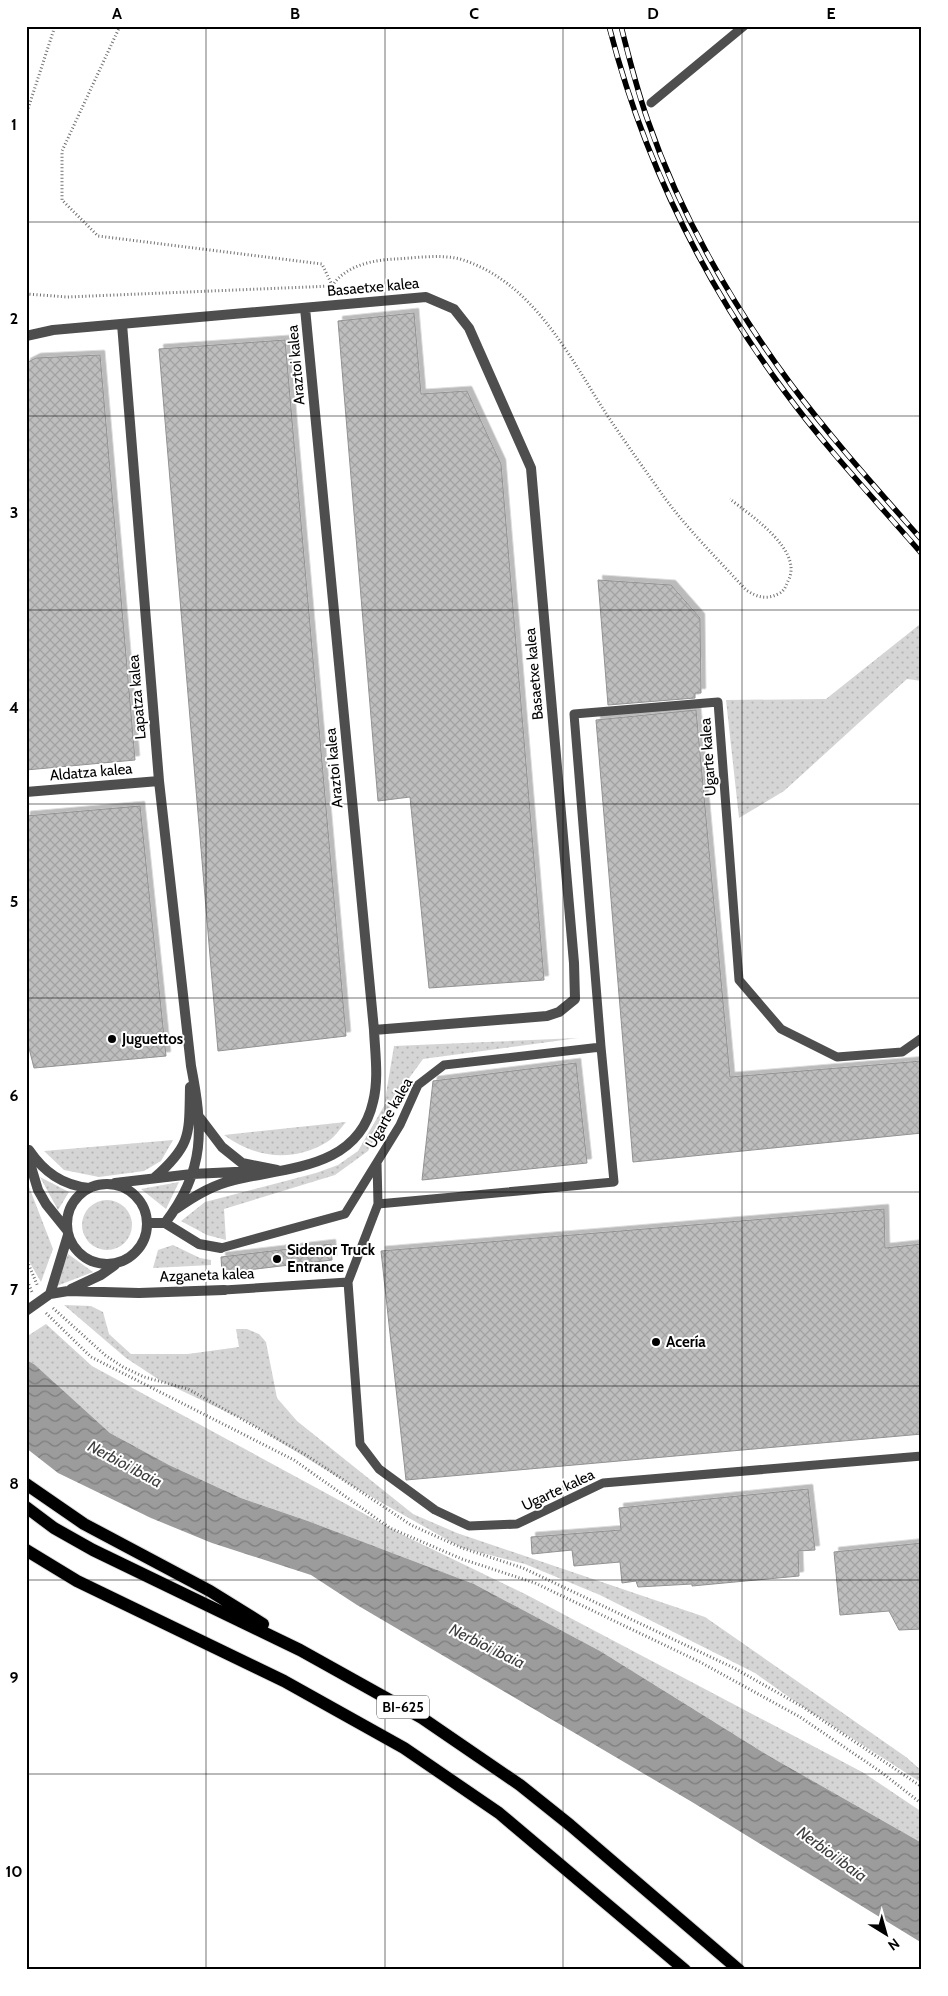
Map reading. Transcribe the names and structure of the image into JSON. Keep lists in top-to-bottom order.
{
  "streets": {
    "main road": ["BI-625"],
    "street": [
      "Basaetxe kalea",
      "Araztoi kalea",
      "Lapatza kalea",
      "Aldatza kalea",
      "Azganeta kalea"
    ],
    "lane": ["Ugarte kalea"]
  },
  "crossings": [
    ["Basaetxe kalea", "Araztoi kalea"],
    ["Lapatza kalea", "Aldatza kalea"],
    ["Ugarte kalea", "Azganeta kalea"]
  ],
  "water": ["Nerbioi ibaia"],
  "places": ["Juguettos", "Sidenor Truck Entrance", "Acería"],
  "north": "bottom right",
  "grid": {
    "columns": [
      "A",
      "B",
      "C",
      "D",
      "E"
    ],
    "rows": [
      "1",
      "2",
      "3",
      "4",
      "5",
      "6",
      "7",
      "8",
      "9",
      "10"
    ]
  }
}
